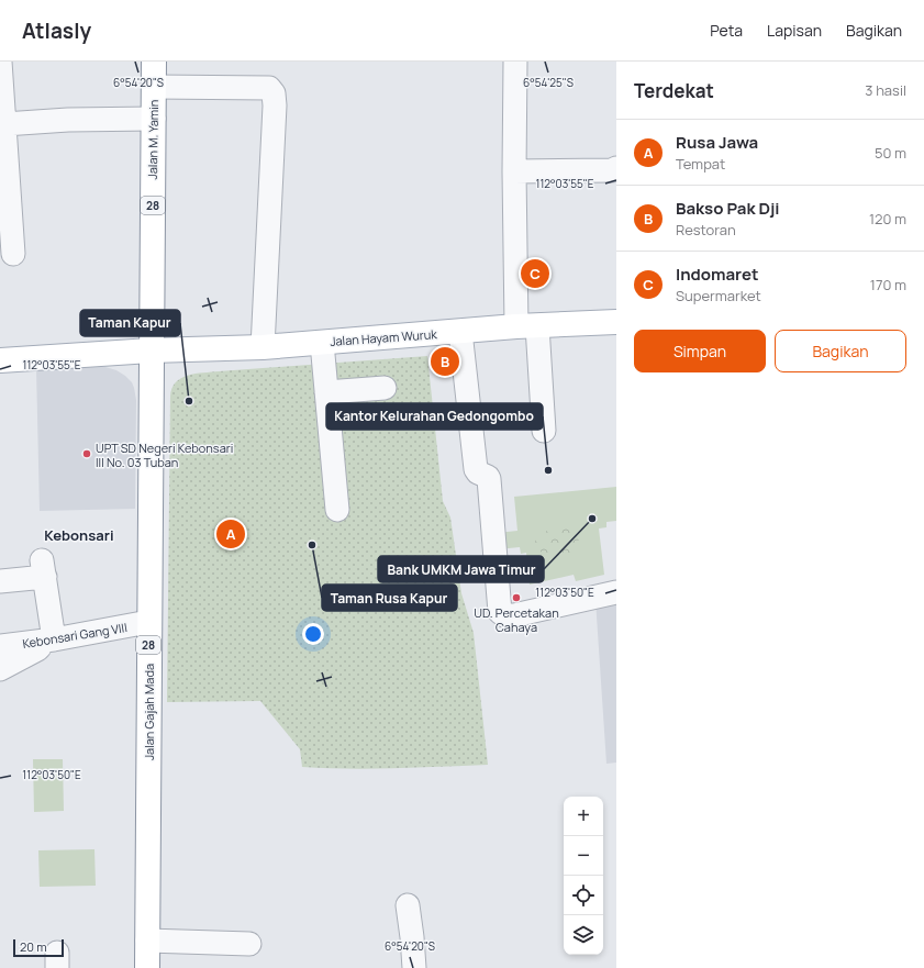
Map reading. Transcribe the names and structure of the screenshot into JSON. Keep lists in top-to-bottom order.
{
  "streets": {
    "main road": [
      "Jalan M. Yamin",
      "28",
      "Jalan Hayam Wuruk",
      "Jalan Gajah Mada"
    ],
    "street": ["Kebonsari Gang VIII"]
  },
  "crossings": [
    ["Jalan M. Yamin", "Jalan Hayam Wuruk"],
    ["Jalan M. Yamin", "Jalan Gajah Mada"],
    ["Jalan Hayam Wuruk", "Jalan Gajah Mada"],
    ["Kebonsari Gang VIII", "Jalan Gajah Mada"]
  ],
  "districts": ["Kebonsari"],
  "places": [
    "Taman Kapur",
    "UPT SD Negeri Kebonsari III No. 03 Tuban",
    "Kantor Kelurahan Gedongombo",
    "Bank UMKM Jawa Timur",
    "Taman Rusa Kapur",
    "UD. Percetakan Cahaya"
  ],
  "scale_bar": "20 m",
  "page": {
    "header": "Atlasly",
    "nav": ["Peta", "Lapisan", "Bagikan"],
    "heading": ["Terdekat", "3 hasil"],
    "list": [
      {
        "mark": "A",
        "name": "Rusa Jawa",
        "note": "Tempat",
        "value": "50 m"
      },
      {
        "mark": "B",
        "name": "Bakso Pak Dji",
        "note": "Restoran",
        "value": "120 m"
      },
      {
        "mark": "C",
        "name": "Indomaret",
        "note": "Supermarket",
        "value": "170 m"
      }
    ],
    "pins": ["C", "B", "A"],
    "buttons": ["Simpan", "Bagikan"],
    "map_buttons": ["+", "−"],
    "scale": "20 m"
  },
  "coordinates": [
    "6°54'20\"S",
    "6°54'25\"S",
    "112°03'55\"E",
    "112°03'50\"E"
  ]
}
